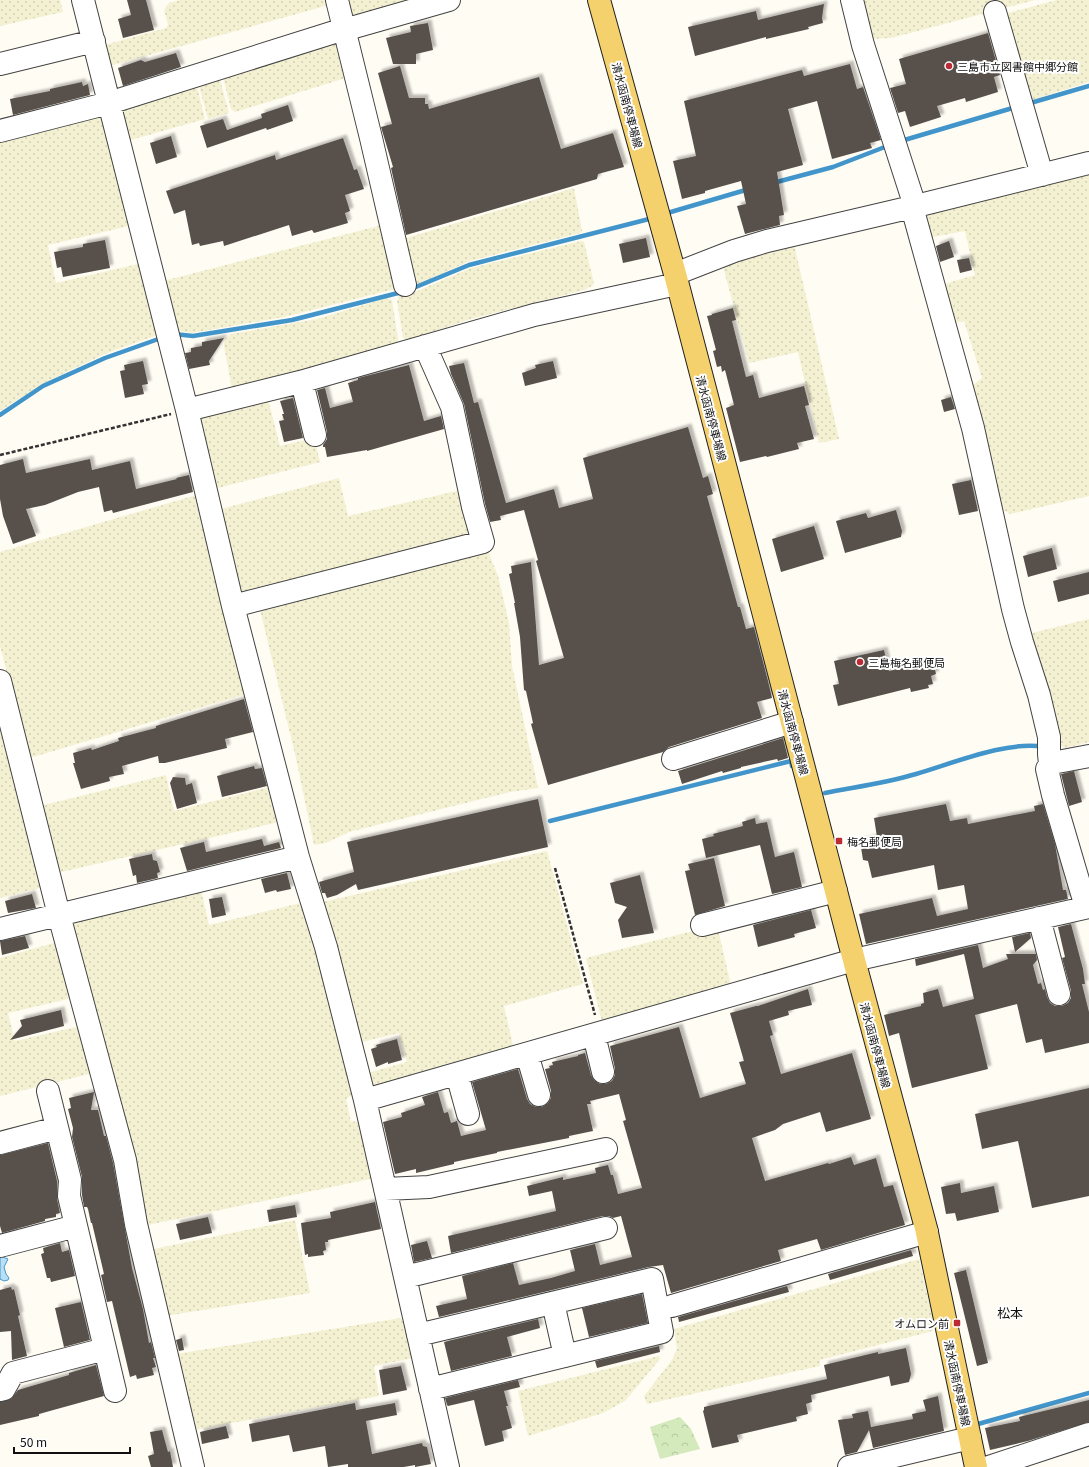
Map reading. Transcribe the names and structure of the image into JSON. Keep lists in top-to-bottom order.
{
  "streets": {
    "main road": ["清水函南停車場線"]
  },
  "districts": ["松本"],
  "places": {
    "other": ["三島市立図書館中郷分館", "三島梅名郵便局"],
    "transit": ["梅名郵便局", "オムロン前"]
  },
  "scale_bar": "50 m"
}
